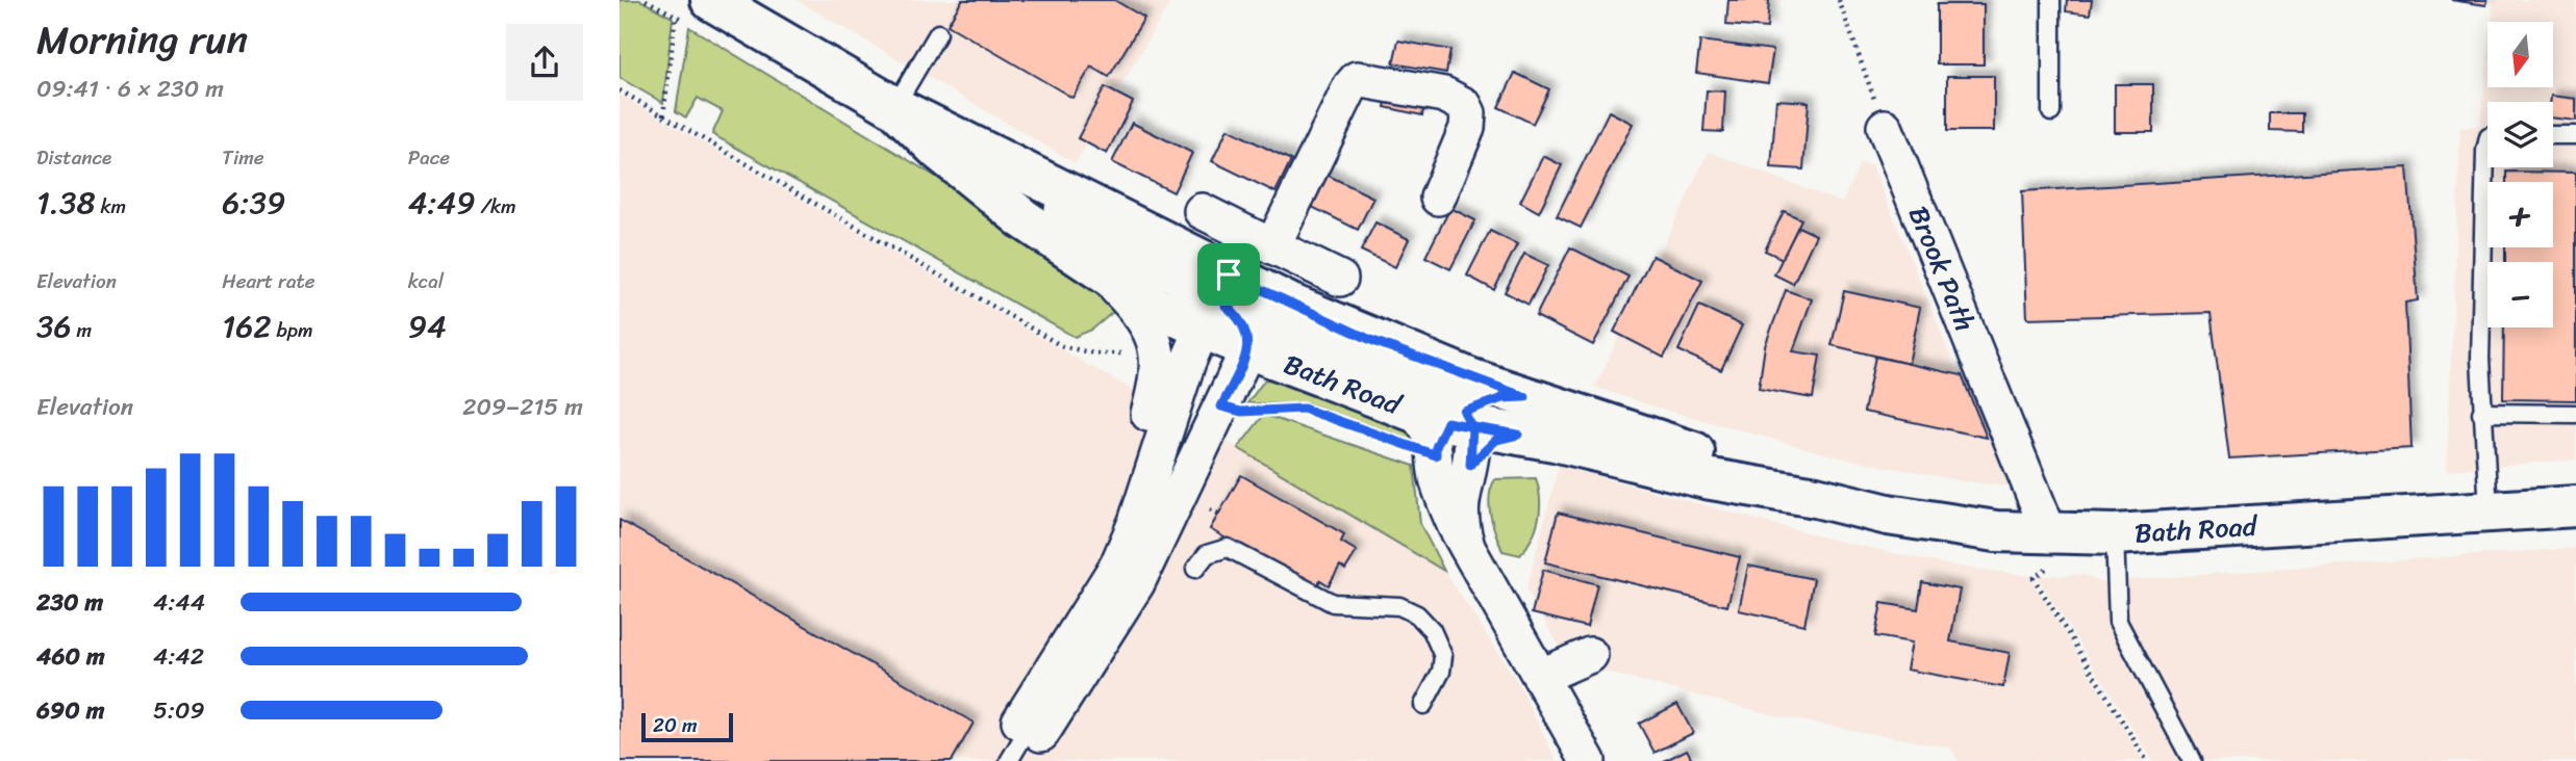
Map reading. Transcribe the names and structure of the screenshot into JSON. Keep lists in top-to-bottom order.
{
  "streets": {
    "main road": ["Bath Road"],
    "street": ["Brook Path"]
  },
  "crossings": [
    ["Brook Path", "Bath Road"]
  ],
  "scale_bar": "20 m",
  "north": "bottom",
  "page": {
    "heading": ["Morning run", "09:41 · 6 × 230 m"],
    "map_buttons": ["+", "−"],
    "stats": [
      ["Distance", "1.38 km"],
      ["Time", "6:39"],
      ["Pace", "4:49 /km"],
      ["Elevation", "36 m"],
      ["Heart rate", "162 bpm"],
      ["kcal", "94"]
    ],
    "chart": ["Elevation", "209–215 m"],
    "list": [
      {
        "name": "230 m",
        "note": "4:44"
      },
      {
        "name": "460 m",
        "note": "4:42"
      },
      {
        "name": "690 m",
        "note": "5:09"
      }
    ],
    "scale": "20 m"
  }
}
